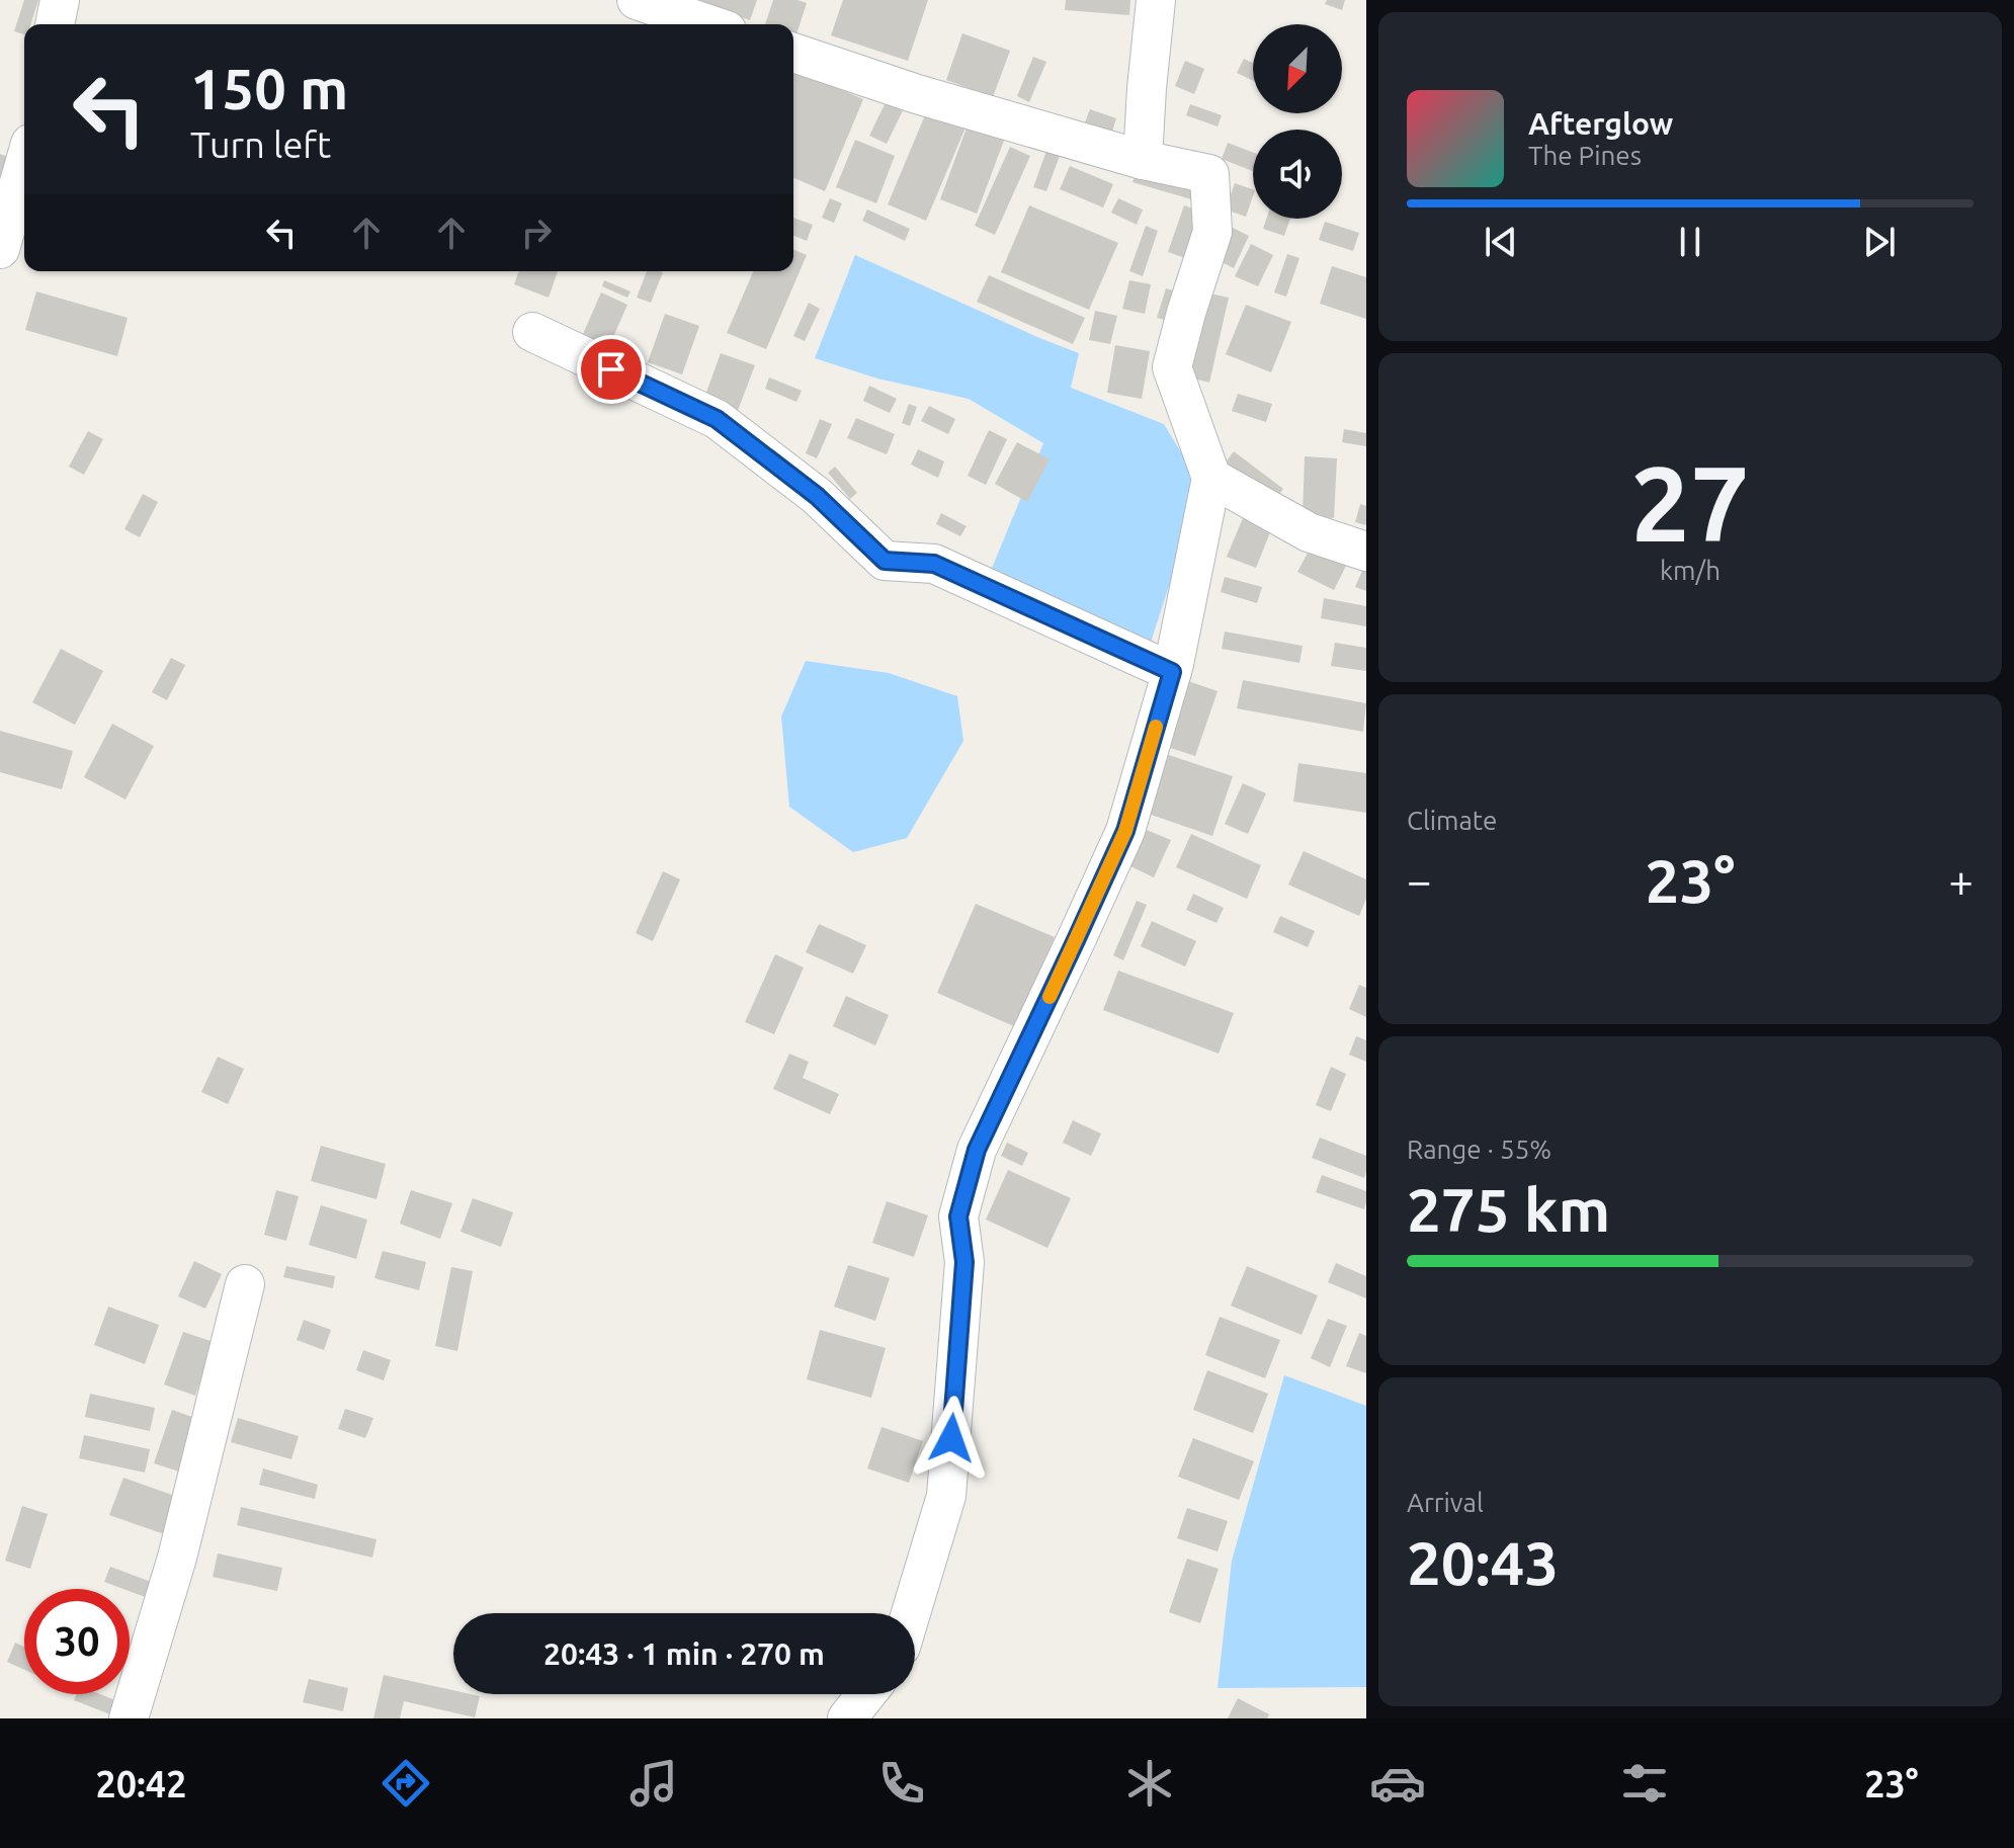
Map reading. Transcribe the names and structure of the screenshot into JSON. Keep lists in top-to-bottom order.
{
  "north": "bottom left",
  "page": {
    "turn": ["150 m", "Turn left"],
    "song": ["Afterglow", "The Pines"],
    "tile": [
      ["27", "km/h"],
      "Climate",
      ["Range · 55%", "275 km"],
      ["Arrival", "20:43"]
    ],
    "heat": ["−", "23°", "+"],
    "limit": "30",
    "trip": "20:43 · 1 min · 270 m",
    "tabs": ["20:42", "23°"]
  }
}
